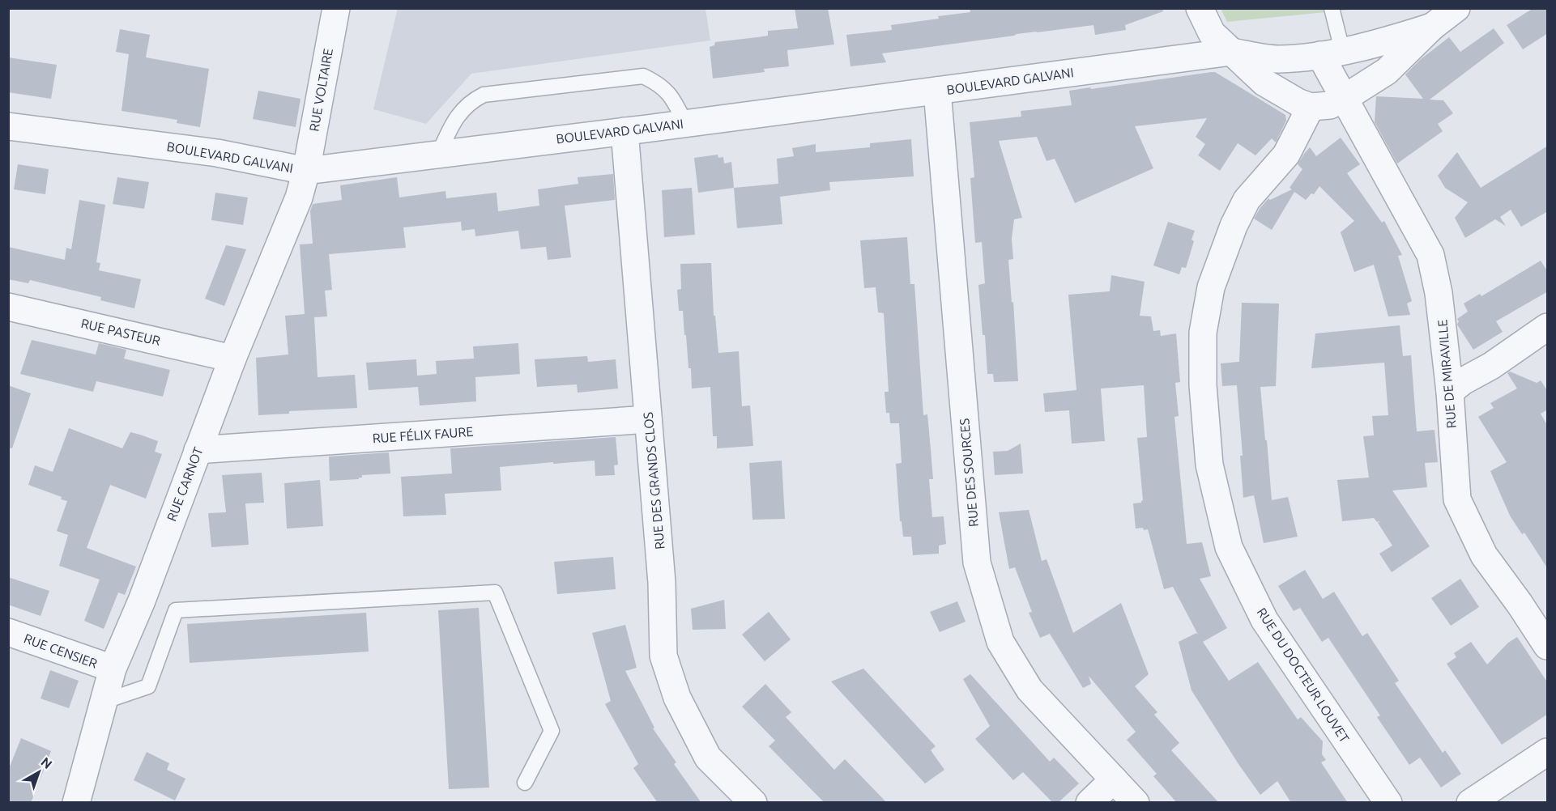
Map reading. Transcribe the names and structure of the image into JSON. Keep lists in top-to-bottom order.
{
  "streets": {
    "street": [
      "BOULEVARD GALVANI",
      "RUE VOLTAIRE",
      "RUE PASTEUR",
      "RUE DE MIRAVILLE",
      "RUE FÉLIX FAURE",
      "RUE DES SOURCES",
      "RUE DES GRANDS CLOS",
      "RUE CARNOT",
      "RUE CENSIER",
      "RUE DU DOCTEUR LOUVET"
    ]
  },
  "crossings": [
    ["BOULEVARD GALVANI", "RUE VOLTAIRE"],
    ["BOULEVARD GALVANI", "RUE DE MIRAVILLE"],
    ["BOULEVARD GALVANI", "RUE DES SOURCES"],
    ["BOULEVARD GALVANI", "RUE DES GRANDS CLOS"],
    ["BOULEVARD GALVANI", "RUE CARNOT"],
    ["RUE VOLTAIRE", "RUE CARNOT"],
    ["RUE PASTEUR", "RUE CARNOT"],
    ["RUE FÉLIX FAURE", "RUE DES GRANDS CLOS"],
    ["RUE FÉLIX FAURE", "RUE CARNOT"],
    ["RUE CARNOT", "RUE CENSIER"]
  ],
  "north": "top right"
}
